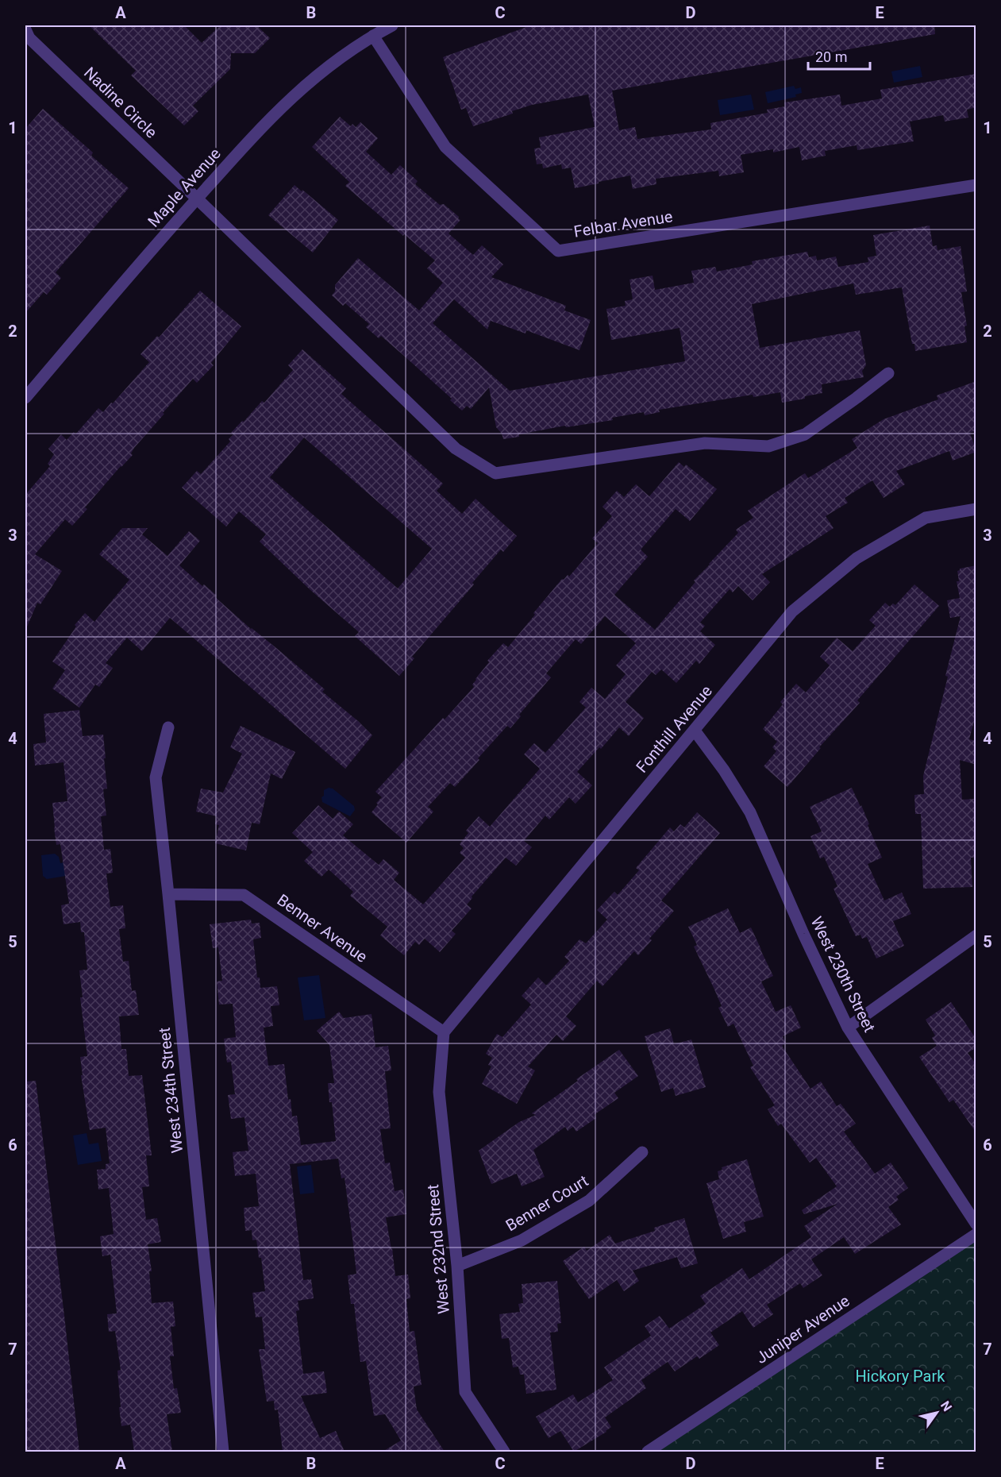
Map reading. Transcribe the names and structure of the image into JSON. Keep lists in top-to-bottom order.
{
  "streets": {
    "street": [
      "Nadine Circle",
      "Maple Avenue",
      "Felbar Avenue",
      "Fonthill Avenue",
      "Benner Avenue",
      "West 230th Street",
      "West 234th Street",
      "Benner Court",
      "West 232nd Street",
      "Juniper Avenue"
    ]
  },
  "crossings": [
    ["Nadine Circle", "Maple Avenue"],
    ["Maple Avenue", "Felbar Avenue"],
    ["Fonthill Avenue", "Benner Avenue"],
    ["Fonthill Avenue", "West 230th Street"],
    ["Fonthill Avenue", "West 232nd Street"],
    ["Benner Avenue", "West 234th Street"],
    ["Benner Avenue", "West 232nd Street"],
    ["Benner Court", "West 232nd Street"]
  ],
  "parks": ["Hickory Park"],
  "scale_bar": "20 m",
  "north": "top right",
  "grid": {
    "columns": [
      "A",
      "B",
      "C",
      "D",
      "E"
    ],
    "rows": [
      "1",
      "2",
      "3",
      "4",
      "5",
      "6",
      "7"
    ]
  }
}
